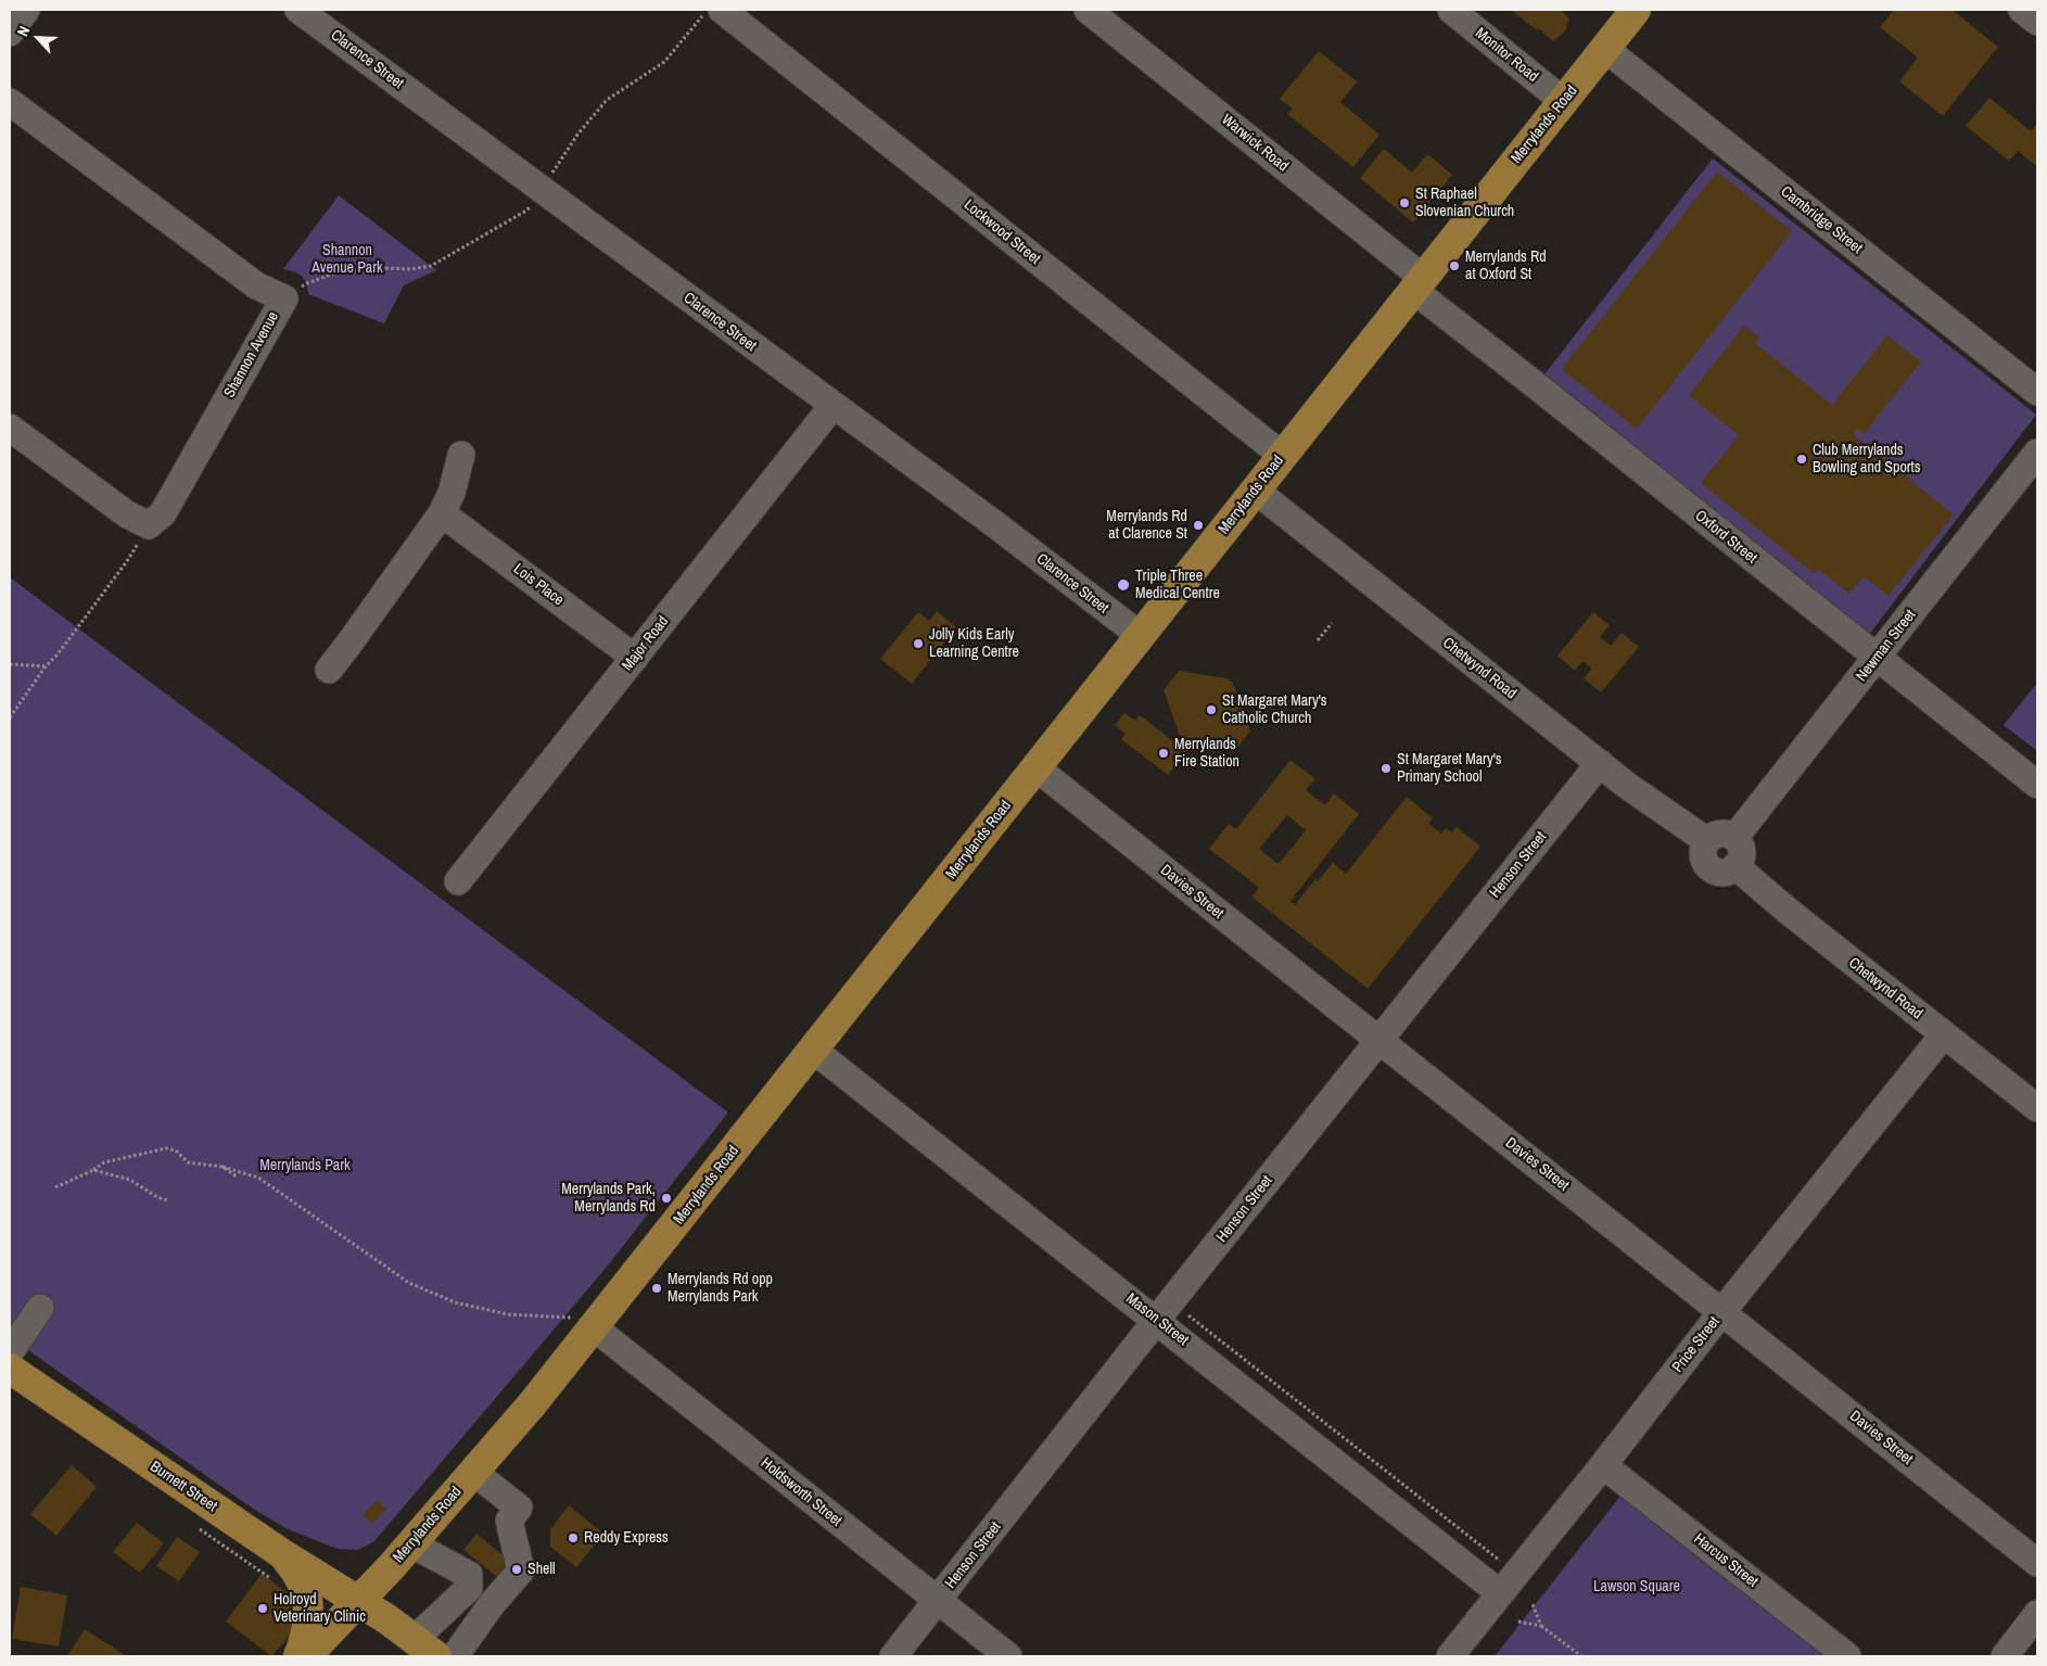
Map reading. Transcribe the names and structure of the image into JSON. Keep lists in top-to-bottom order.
{
  "streets": {
    "main road": ["Merrylands Road", "Burnett Street"],
    "street": [
      "Monitor Road",
      "Clarence Street",
      "Warwick Road",
      "Cambridge Street",
      "Lockwood Street",
      "Shannon Avenue",
      "Oxford Street",
      "Lois Place",
      "Major Road",
      "Newman Street",
      "Chetwynd Road",
      "Henson Street",
      "Davies Street",
      "Mason Street",
      "Price Street",
      "Holdsworth Street",
      "Harcus Street"
    ]
  },
  "crossings": [
    ["Monitor Road", "Merrylands Road"],
    ["Clarence Street", "Merrylands Road"],
    ["Clarence Street", "Major Road"],
    ["Merrylands Road", "Warwick Road"],
    ["Merrylands Road", "Cambridge Street"],
    ["Merrylands Road", "Lockwood Street"],
    ["Merrylands Road", "Oxford Street"],
    ["Merrylands Road", "Chetwynd Road"],
    ["Merrylands Road", "Davies Street"],
    ["Merrylands Road", "Mason Street"],
    ["Merrylands Road", "Burnett Street"],
    ["Merrylands Road", "Holdsworth Street"],
    ["Warwick Road", "Oxford Street"],
    ["Oxford Street", "Newman Street"],
    ["Lois Place", "Major Road"],
    ["Newman Street", "Chetwynd Road"],
    ["Chetwynd Road", "Henson Street"],
    ["Chetwynd Road", "Price Street"],
    ["Henson Street", "Davies Street"],
    ["Henson Street", "Mason Street"],
    ["Henson Street", "Holdsworth Street"],
    ["Davies Street", "Price Street"],
    ["Mason Street", "Price Street"],
    ["Price Street", "Harcus Street"]
  ],
  "parks": ["Shannon Avenue Park", "Merrylands Park", "Lawson Square"],
  "places": [
    "St Raphael Slovenian Church",
    "Merrylands Rd at Oxford St",
    "Club Merrylands Bowling and Sports",
    "Merrylands Rd at Clarence St",
    "Triple Three Medical Centre",
    "Jolly Kids Early Learning Centre",
    "St Margaret Mary's Catholic Church",
    "Merrylands Fire Station",
    "St Margaret Mary's Primary School",
    "Merrylands Park, Merrylands Rd",
    "Merrylands Rd opp Merrylands Park",
    "Reddy Express",
    "Shell",
    "Holroyd Veterinary Clinic"
  ],
  "north": "top left"
}
